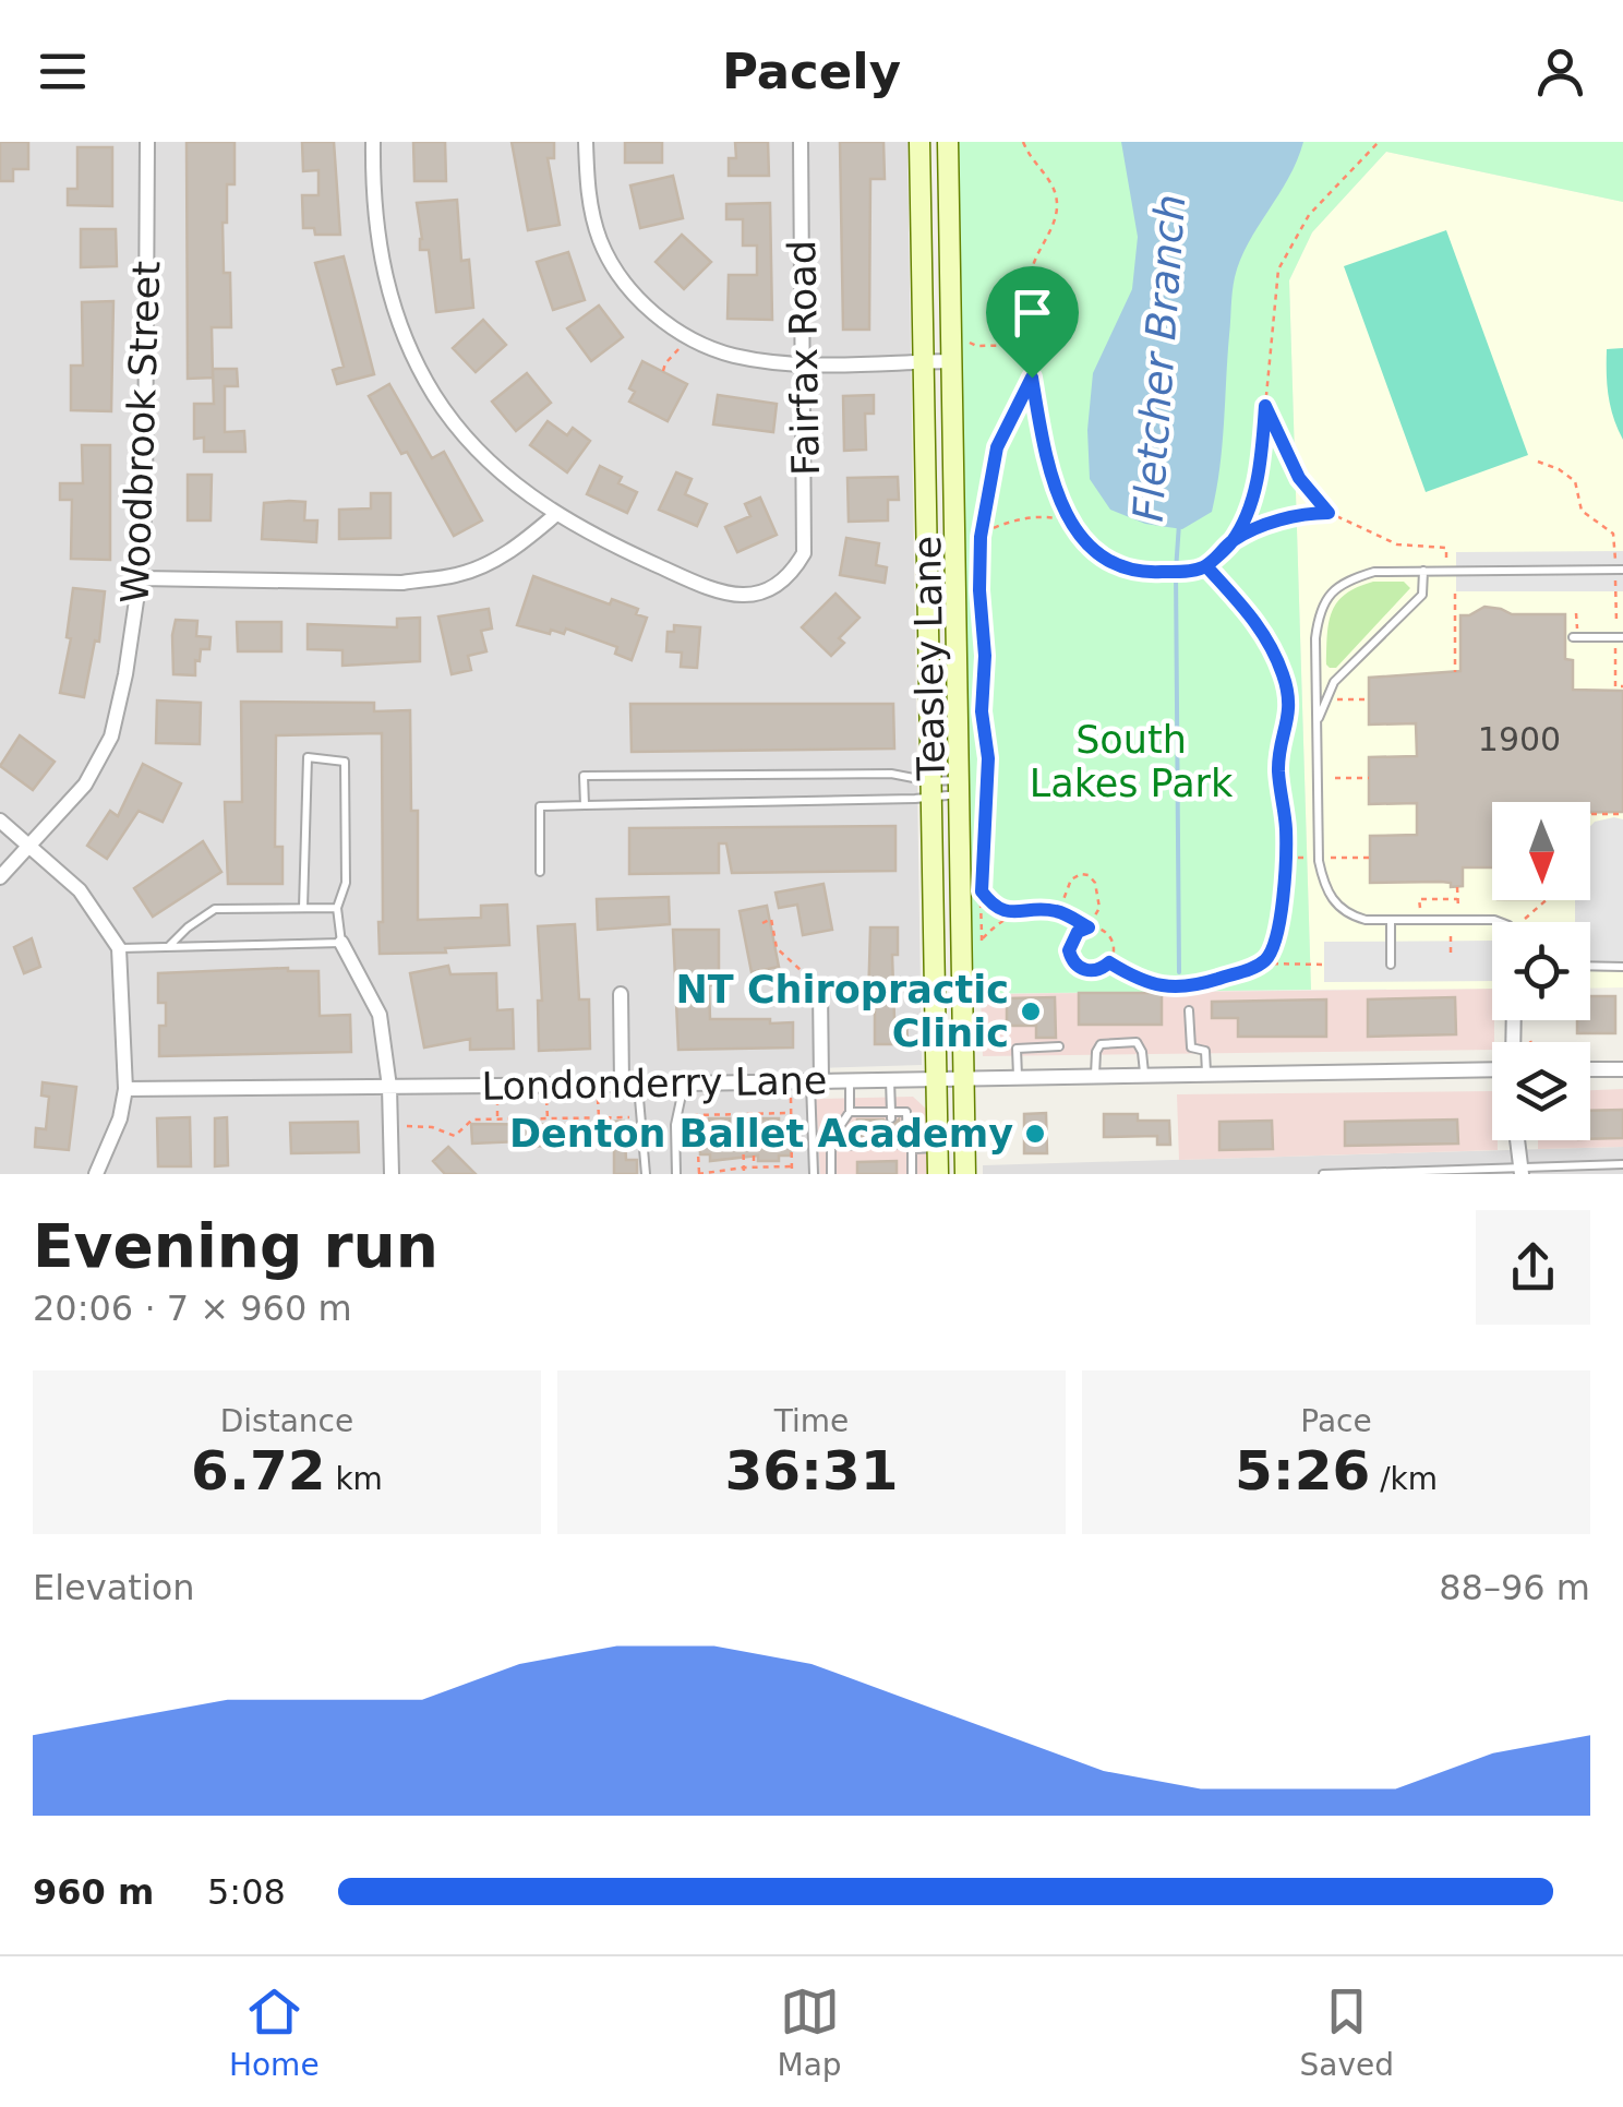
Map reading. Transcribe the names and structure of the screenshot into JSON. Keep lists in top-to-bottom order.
{
  "streets": {
    "main road": ["Teasley Lane"],
    "street": ["Fairfax Road", "Woodbrook Street", "Londonderry Lane"]
  },
  "crossings": [
    ["Teasley Lane", "Londonderry Lane"]
  ],
  "water": ["Fletcher Branch"],
  "parks": ["South Lakes Park"],
  "places": ["NT Chiropractic Clinic", "Denton Ballet Academy"],
  "house_numbers": ["1900"],
  "north": "bottom",
  "page": {
    "header": "Pacely",
    "heading": ["Evening run", "20:06 · 7 × 960 m"],
    "stats": [
      ["Distance", "6.72 km"],
      ["Time", "36:31"],
      ["Pace", "5:26 /km"]
    ],
    "chart": ["Elevation", "88–96 m"],
    "list": [
      {
        "name": "960 m",
        "note": "5:08"
      }
    ],
    "tabs": ["Home", "Map", "Saved"]
  }
}
